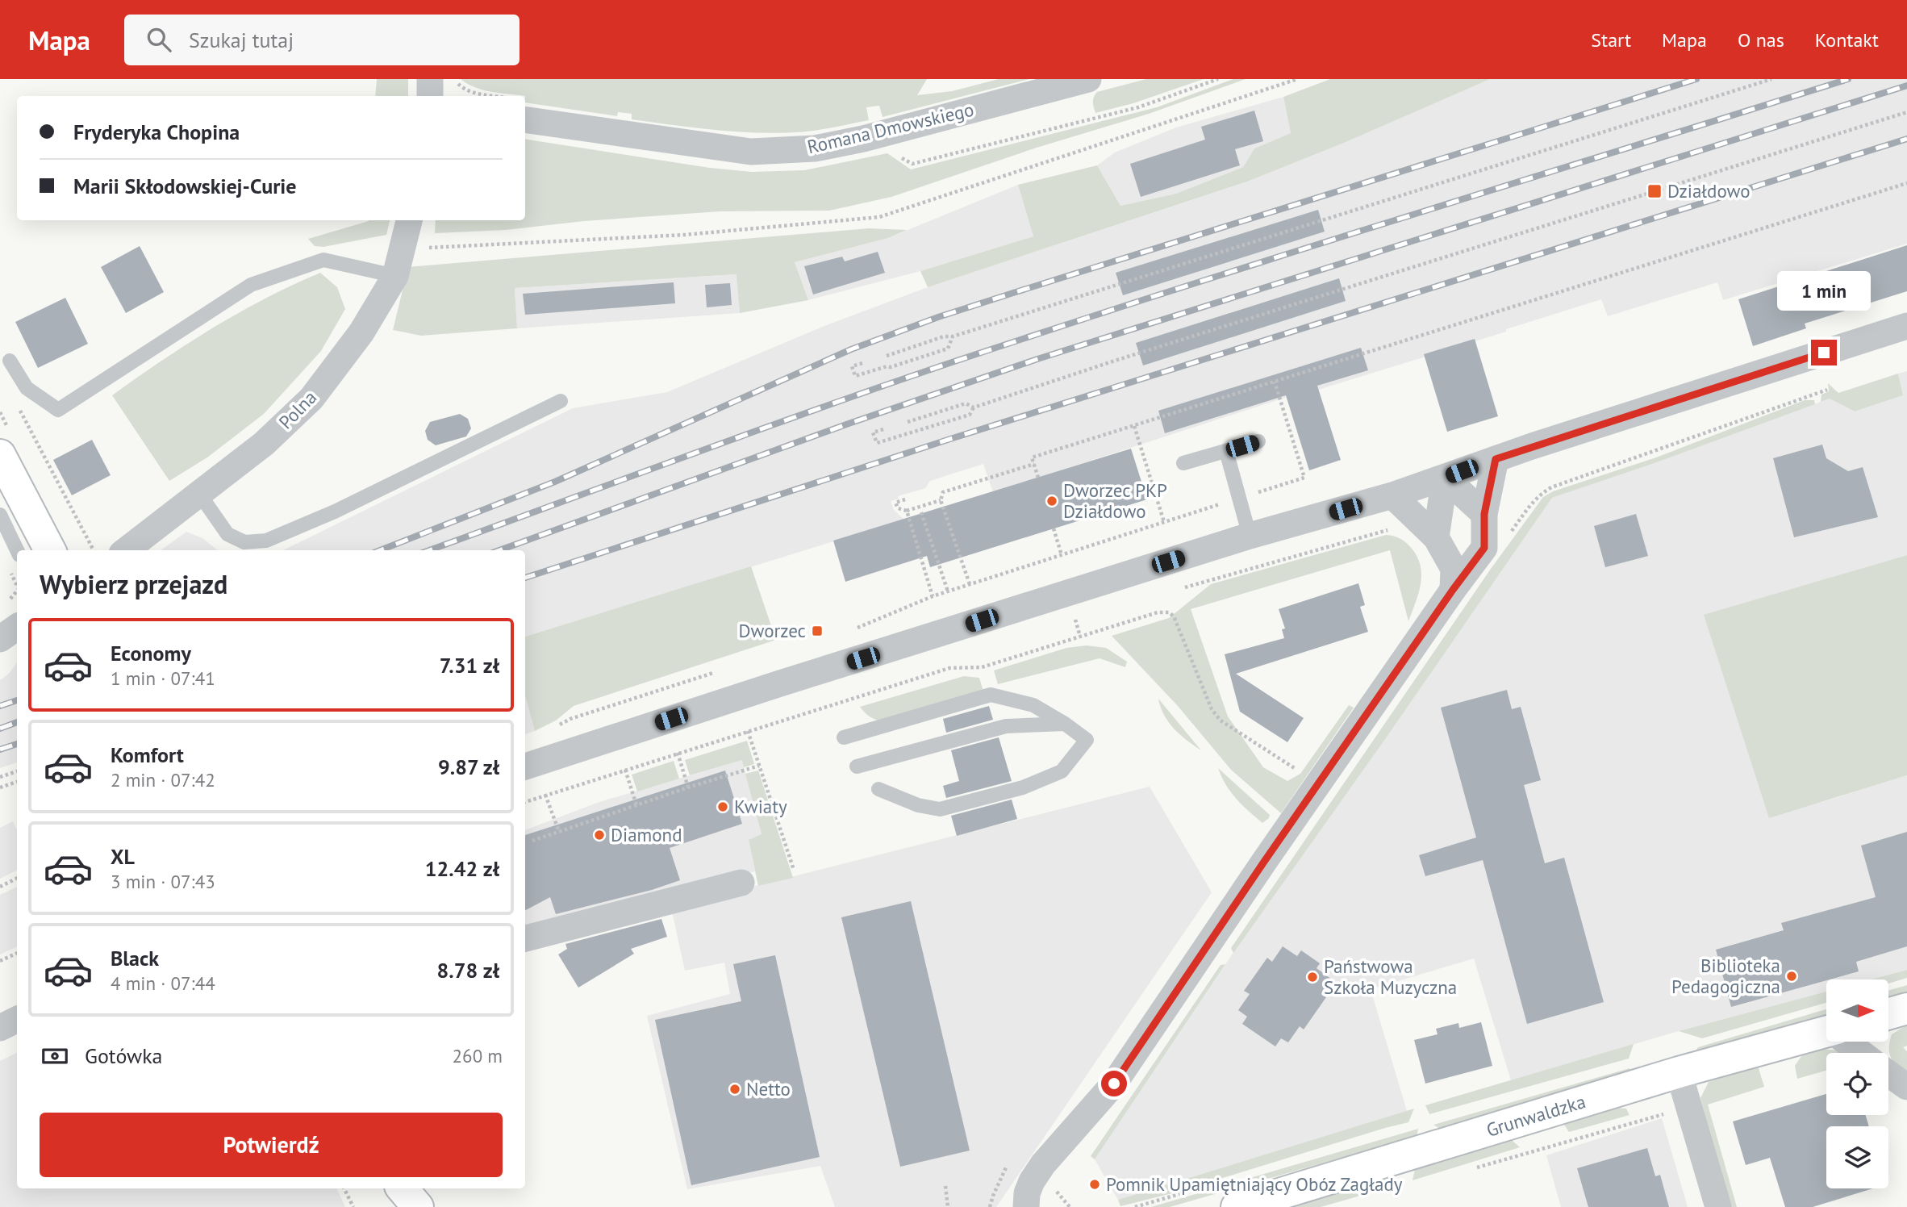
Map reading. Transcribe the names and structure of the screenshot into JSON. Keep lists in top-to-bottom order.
{
  "streets": {
    "street": ["Romana Dmowskiego", "Polna", "Grunwaldzka"]
  },
  "places": {
    "transit": ["Działdowo", "Dworzec"],
    "other": [
      "Dworzec PKP Działdowo",
      "Kwiaty",
      "Diamond",
      "Biblioteka Pedagogiczna",
      "Państwowa Szkoła Muzyczna",
      "Netto",
      "Pomnik Upamiętniający Obóz Zagłady"
    ]
  },
  "north": "right",
  "page": {
    "header": "Mapa",
    "search": "Szukaj tutaj",
    "nav": [
      "Start",
      "Mapa",
      "O nas",
      "Kontakt"
    ],
    "banner": ["Fryderyka Chopina", "Marii Skłodowskiej-Curie"],
    "bubble": "1 min",
    "heading": "Wybierz przejazd",
    "list": [
      {
        "name": "Economy",
        "note": "1 min · 07:41",
        "value": "7.31 zł"
      },
      {
        "name": "Komfort",
        "note": "2 min · 07:42",
        "value": "9.87 zł"
      },
      {
        "name": "XL",
        "note": "3 min · 07:43",
        "value": "12.42 zł"
      },
      {
        "name": "Black",
        "note": "4 min · 07:44",
        "value": "8.78 zł"
      }
    ],
    "pay": ["Gotówka", "260 m"],
    "buttons": "Potwierdź"
  }
}
